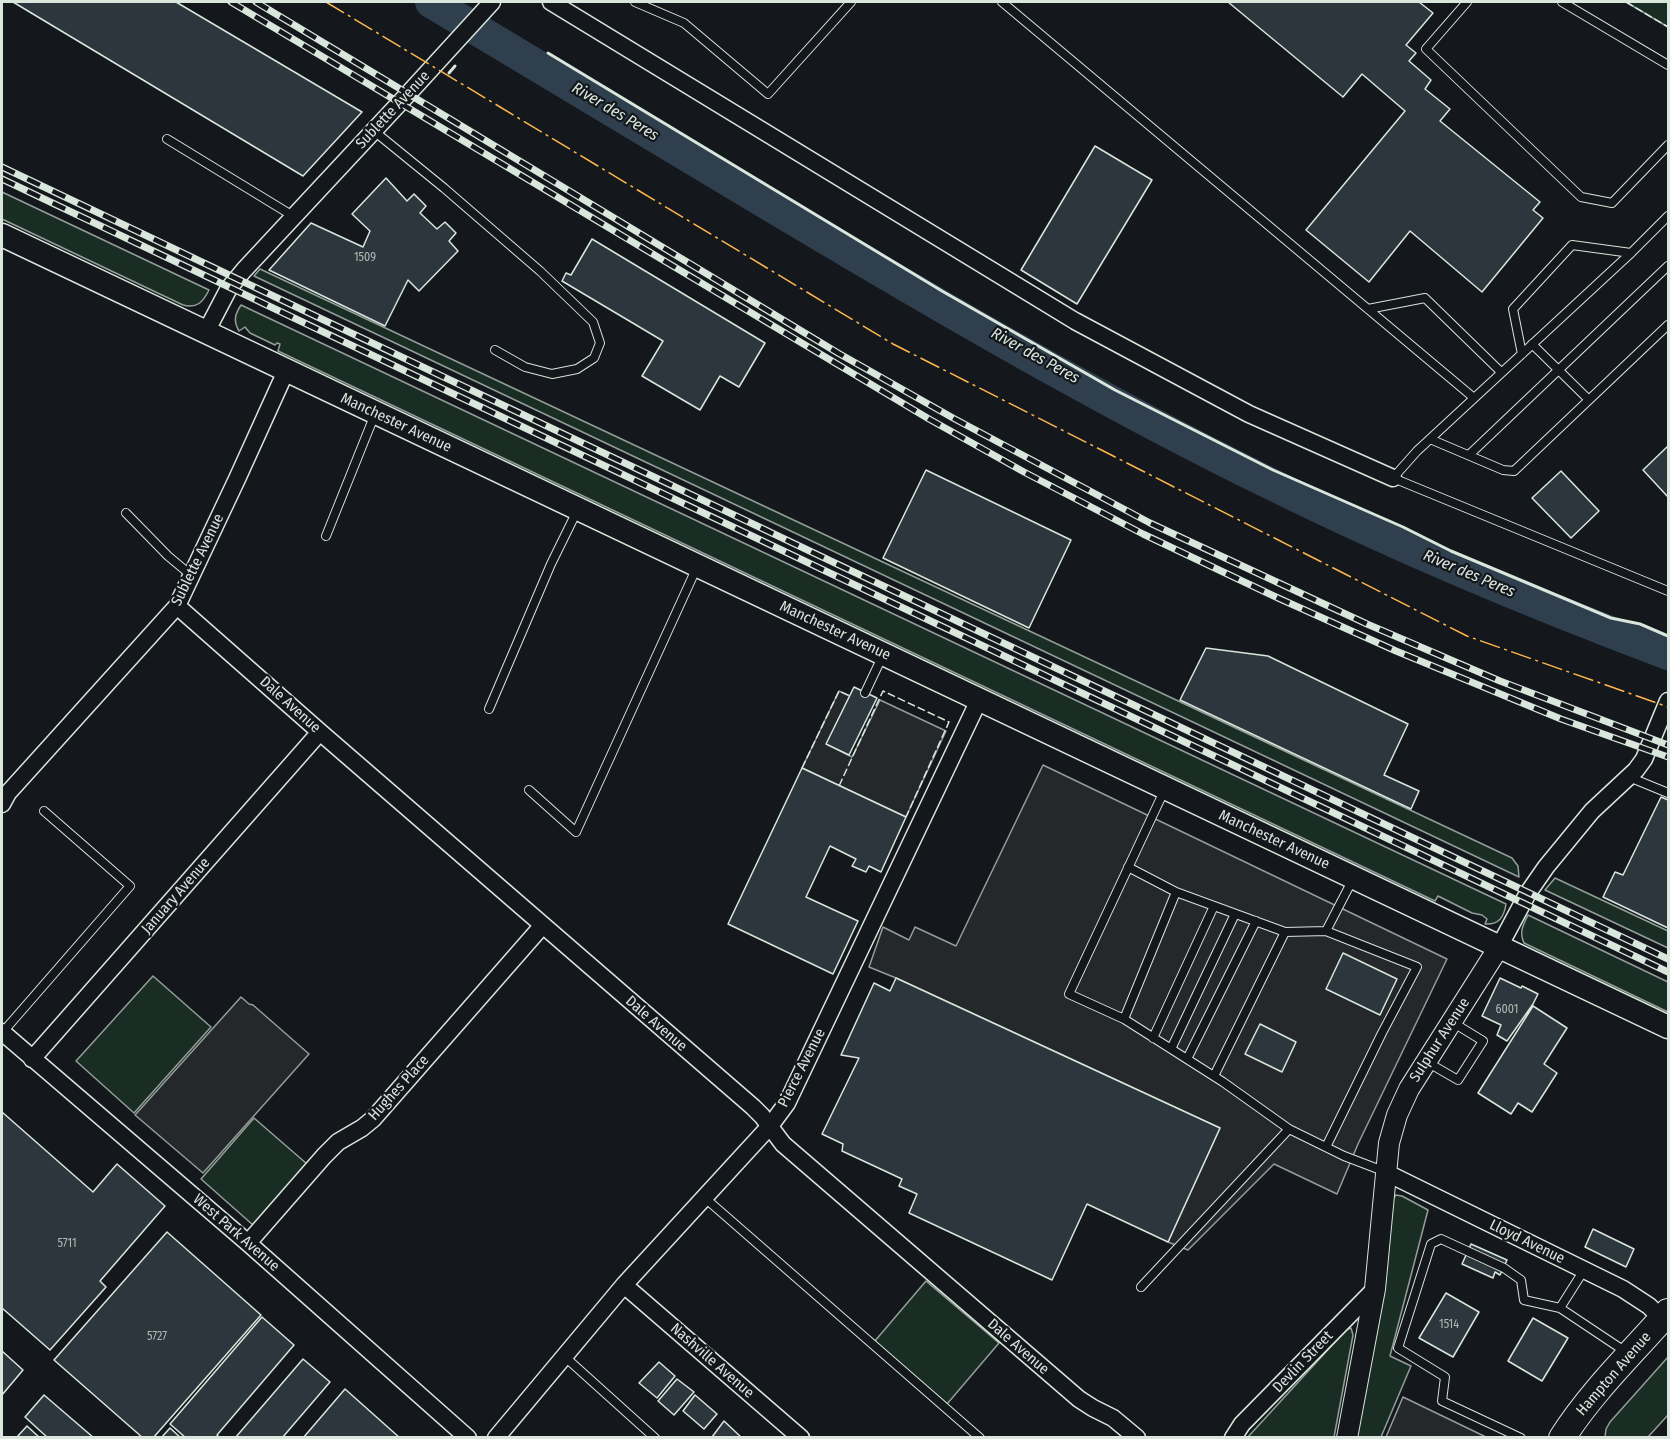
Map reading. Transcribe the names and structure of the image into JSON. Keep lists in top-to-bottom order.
{
  "streets": {
    "main road": ["Manchester Avenue", "Hampton Avenue"],
    "street": [
      "Sublette Avenue",
      "Dale Avenue",
      "January Avenue",
      "Sulphur Avenue",
      "Pierce Avenue",
      "Hughes Place",
      "West Park Avenue",
      "Lloyd Avenue",
      "Nashville Avenue",
      "Devlin Street"
    ]
  },
  "crossings": [
    ["Sublette Avenue", "Manchester Avenue"],
    ["Sublette Avenue", "Dale Avenue"],
    ["Manchester Avenue", "Sulphur Avenue"],
    ["Manchester Avenue", "Pierce Avenue"],
    ["Dale Avenue", "January Avenue"],
    ["Dale Avenue", "Pierce Avenue"],
    ["Dale Avenue", "Hughes Place"],
    ["January Avenue", "West Park Avenue"],
    ["Sulphur Avenue", "Lloyd Avenue"],
    ["Sulphur Avenue", "Devlin Street"],
    ["Pierce Avenue", "Nashville Avenue"],
    ["Hughes Place", "West Park Avenue"],
    ["Lloyd Avenue", "Hampton Avenue"]
  ],
  "water": ["River des Peres"],
  "house_numbers": [
    "1509",
    "6001",
    "5711",
    "1514",
    "5727"
  ]
}
